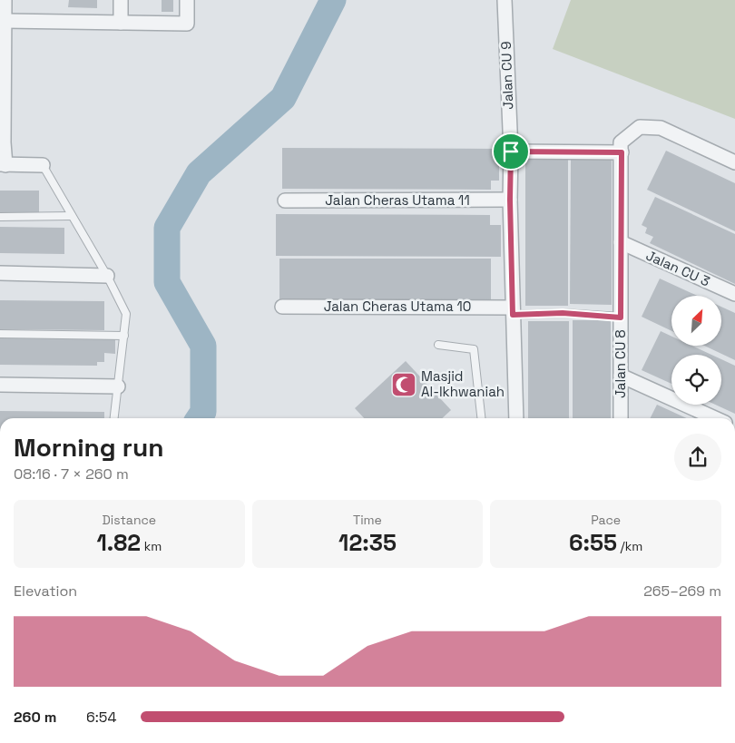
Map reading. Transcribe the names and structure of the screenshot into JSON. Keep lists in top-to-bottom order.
{
  "streets": {
    "street": [
      "Jalan CU 9",
      "Jalan Cheras Utama 11",
      "Jalan CU 3",
      "Jalan Cheras Utama 10",
      "Jalan CU 8"
    ]
  },
  "crossings": [
    ["Jalan CU 9", "Jalan Cheras Utama 11"],
    ["Jalan CU 9", "Jalan Cheras Utama 10"],
    ["Jalan CU 3", "Jalan CU 8"]
  ],
  "places": {
    "mosque": ["Masjid Al-Ikhwaniah"]
  },
  "north": "top right",
  "page": {
    "heading": ["Morning run", "08:16 · 7 × 260 m"],
    "stats": [
      ["Distance", "1.82 km"],
      ["Time", "12:35"],
      ["Pace", "6:55 /km"]
    ],
    "chart": ["Elevation", "265–269 m"],
    "list": [
      {
        "name": "260 m",
        "note": "6:54"
      }
    ]
  }
}
